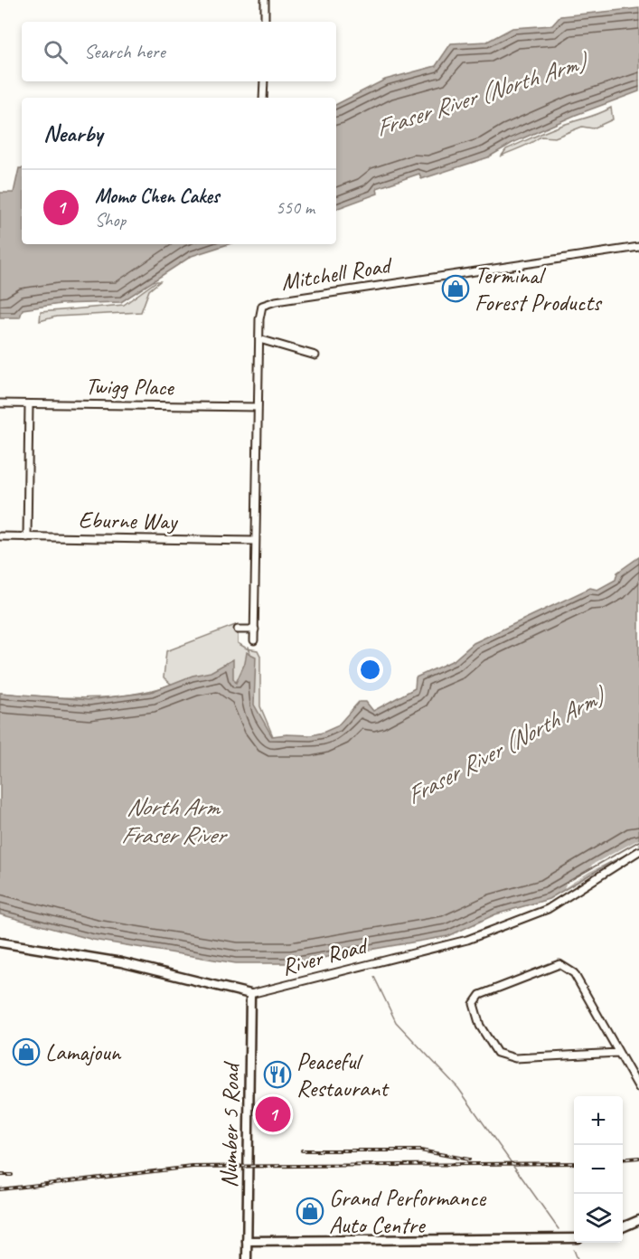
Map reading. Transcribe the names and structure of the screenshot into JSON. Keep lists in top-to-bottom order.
{
  "streets": {
    "street": [
      "Mitchell Road",
      "Twigg Place",
      "Eburne Way",
      "River Road",
      "Number 5 Road"
    ]
  },
  "crossings": [
    ["Mitchell Road", "Twigg Place"],
    ["Mitchell Road", "Eburne Way"],
    ["River Road", "Number 5 Road"]
  ],
  "water": ["Fraser River (North Arm)", "North Arm Fraser River"],
  "places": {
    "shop": ["Terminal Forest Products", "Lamajoun", "Grand Performance Auto Centre"],
    "restaurant": ["Peaceful Restaurant"]
  },
  "page": {
    "search": "Search here",
    "heading": "Nearby",
    "list": [
      {
        "mark": "1",
        "name": "Momo Chen Cakes",
        "note": "Shop",
        "value": "550 m"
      }
    ],
    "pins": "1",
    "map_buttons": ["+", "−"]
  }
}
